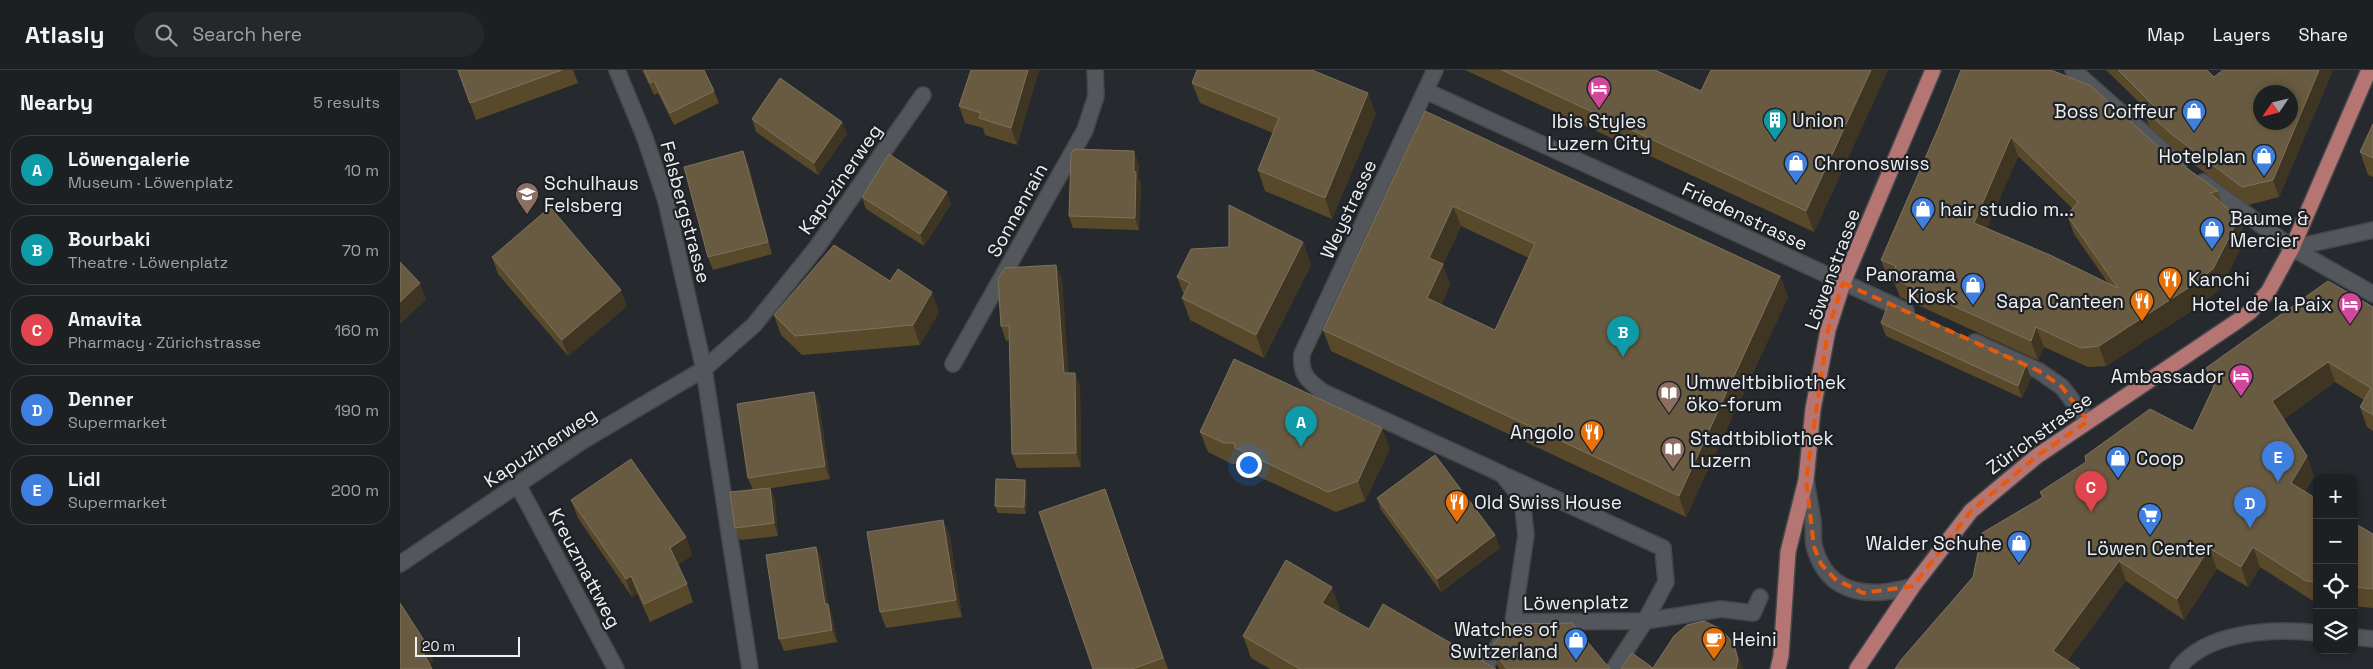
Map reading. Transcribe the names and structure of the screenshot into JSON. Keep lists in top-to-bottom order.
{
  "streets": {
    "main road": ["Löwenstrasse", "Zürichstrasse"],
    "street": [
      "Kapuzinerweg",
      "Weystrasse",
      "Sonnenrain",
      "Felsbergstrasse",
      "Friedenstrasse",
      "Kreuzmattweg",
      "Löwenplatz"
    ]
  },
  "crossings": [
    ["Kapuzinerweg", "Felsbergstrasse"],
    ["Kapuzinerweg", "Kreuzmattweg"],
    ["Weystrasse", "Friedenstrasse"],
    ["Weystrasse", "Löwenplatz"],
    ["Friedenstrasse", "Löwenstrasse"]
  ],
  "places": {
    "hotel": ["Ibis Styles Luzern City", "Hotel de la Paix", "Ambassador"],
    "shop": [
      "Boss Coiffeur",
      "Hotelplan",
      "Chronoswiss",
      "hair studio m...",
      "Baume & Mercier",
      "Panorama Kiosk",
      "Coop",
      "Walder Schuhe",
      "Watches of Switzerland"
    ],
    "building": ["Union"],
    "school or university": ["Schulhaus Felsberg"],
    "restaurant": [
      "Kanchi",
      "Sapa Canteen",
      "Angolo",
      "Old Swiss House"
    ],
    "library": ["Umweltbibliothek öko-forum", "Stadtbibliothek Luzern"],
    "supermarket": ["Löwen Center"],
    "cafe": ["Heini"]
  },
  "scale_bar": "20 m",
  "north": "bottom left",
  "page": {
    "header": "Atlasly",
    "search": "Search here",
    "nav": ["Map", "Layers", "Share"],
    "heading": ["Nearby", "5 results"],
    "list": [
      {
        "mark": "A",
        "name": "Löwengalerie",
        "note": "Museum · Löwenplatz",
        "value": "10 m"
      },
      {
        "mark": "B",
        "name": "Bourbaki",
        "note": "Theatre · Löwenplatz",
        "value": "70 m"
      },
      {
        "mark": "C",
        "name": "Amavita",
        "note": "Pharmacy · Zürichstrasse",
        "value": "160 m"
      },
      {
        "mark": "D",
        "name": "Denner",
        "note": "Supermarket",
        "value": "190 m"
      },
      {
        "mark": "E",
        "name": "Lidl",
        "note": "Supermarket",
        "value": "200 m"
      }
    ],
    "pins": [
      "B",
      "A",
      "E",
      "C",
      "D"
    ],
    "map_buttons": ["+", "−"],
    "scale": "20 m"
  }
}
